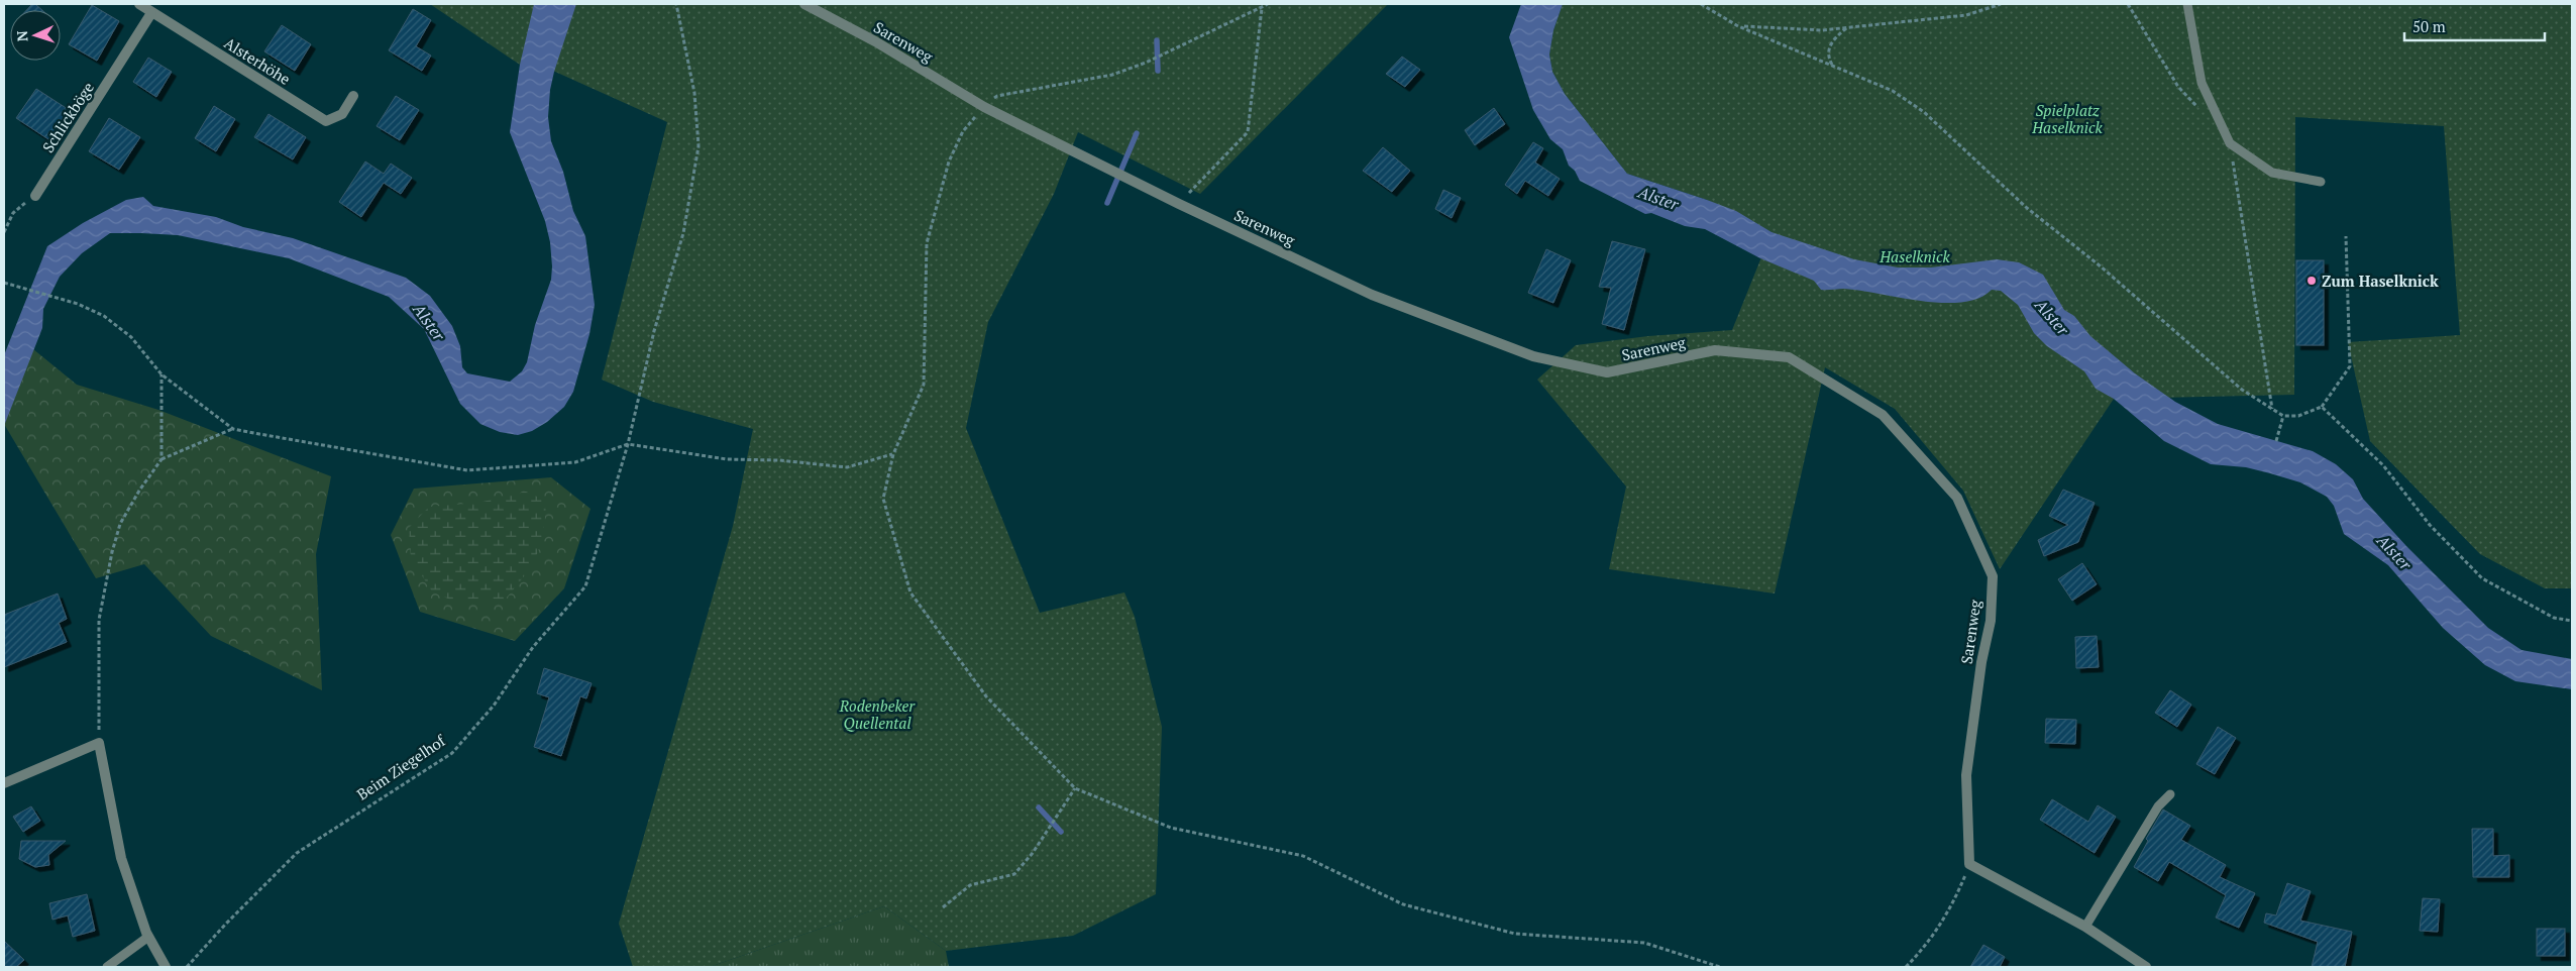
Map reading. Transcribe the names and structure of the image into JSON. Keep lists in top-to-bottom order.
{
  "streets": {
    "street": ["Sarenweg", "Alsterhöhe", "Schlickböge"],
    "path": ["Beim Ziegelhof"]
  },
  "crossings": [
    ["Alsterhöhe", "Schlickböge"]
  ],
  "water": ["Alster"],
  "parks": ["Spielplatz Haselknick", "Haselknick", "Rodenbeker Quellental"],
  "places": ["Zum Haselknick"],
  "scale_bar": "50 m",
  "north": "left"
}
